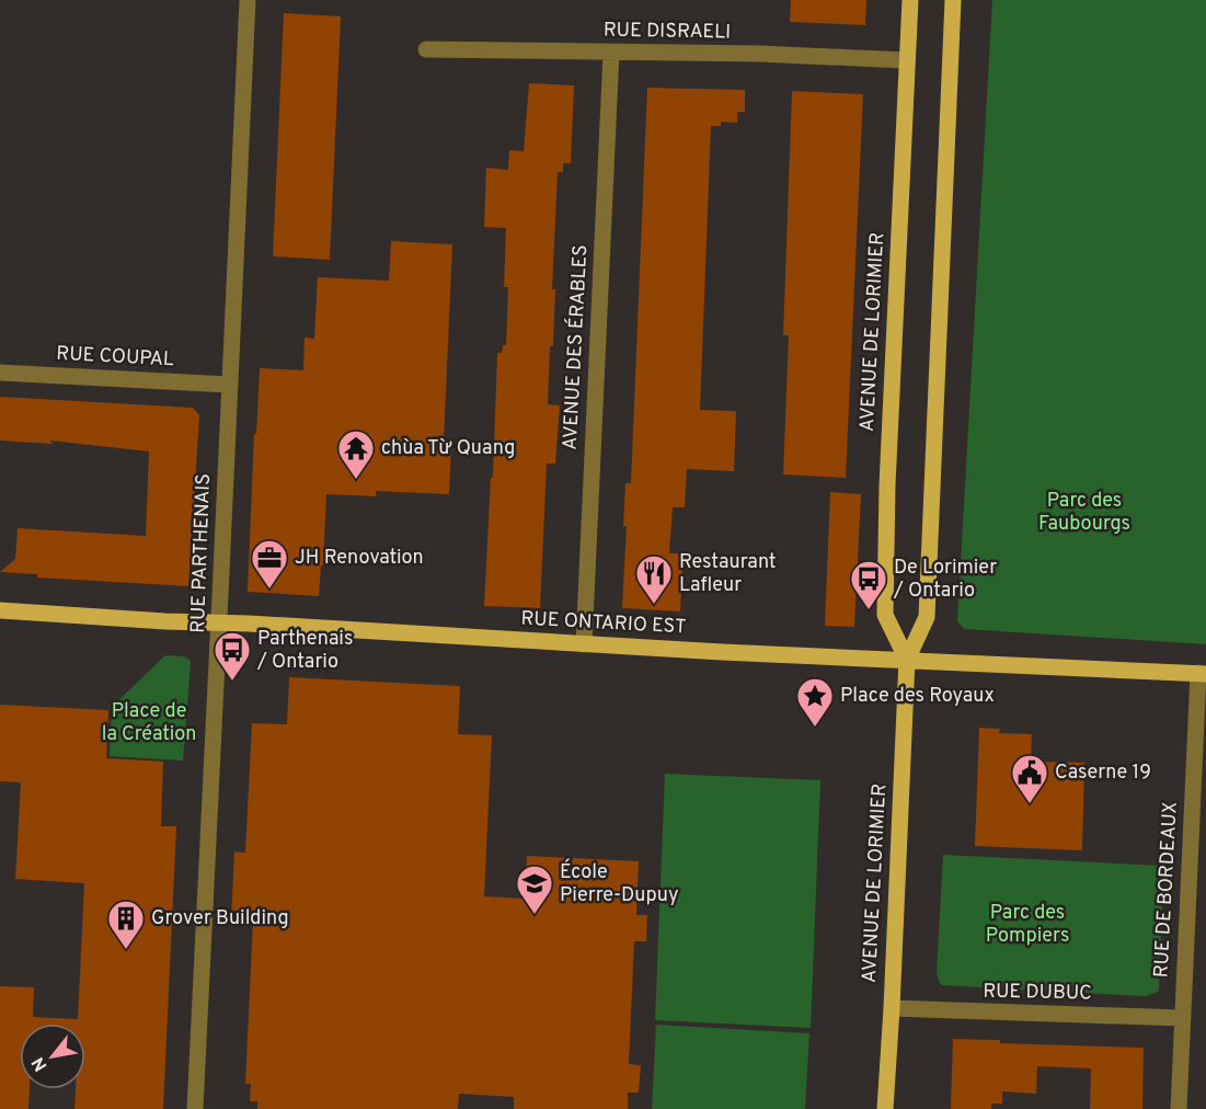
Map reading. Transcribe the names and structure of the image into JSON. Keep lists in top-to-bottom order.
{
  "streets": {
    "main road": ["AVENUE DE LORIMIER", "RUE ONTARIO EST"],
    "street": [
      "RUE DISRAELI",
      "AVENUE DES ÉRABLES",
      "RUE COUPAL",
      "RUE PARTHENAIS",
      "RUE DE BORDEAUX",
      "RUE DUBUC"
    ]
  },
  "crossings": [
    ["RUE DISRAELI", "AVENUE DE LORIMIER"],
    ["RUE DISRAELI", "AVENUE DES ÉRABLES"],
    ["AVENUE DE LORIMIER", "RUE ONTARIO EST"],
    ["AVENUE DE LORIMIER", "RUE DUBUC"],
    ["AVENUE DES ÉRABLES", "RUE ONTARIO EST"],
    ["RUE COUPAL", "RUE PARTHENAIS"],
    ["RUE PARTHENAIS", "RUE ONTARIO EST"],
    ["RUE ONTARIO EST", "RUE DE BORDEAUX"],
    ["RUE DE BORDEAUX", "RUE DUBUC"]
  ],
  "parks": ["Parc des Faubourgs", "Place de la Création", "Parc des Pompiers"],
  "places": {
    "temple": ["chùa Từ Quang"],
    "office": ["JH Renovation"],
    "restaurant": ["Restaurant Lafleur"],
    "bus stop": ["De Lorimier / Ontario", "Parthenais / Ontario"],
    "place": ["Place des Royaux"],
    "public building": ["Caserne 19"],
    "school or university": ["École Pierre-Dupuy"],
    "building": ["Grover Building"]
  },
  "north": "bottom left"
}
